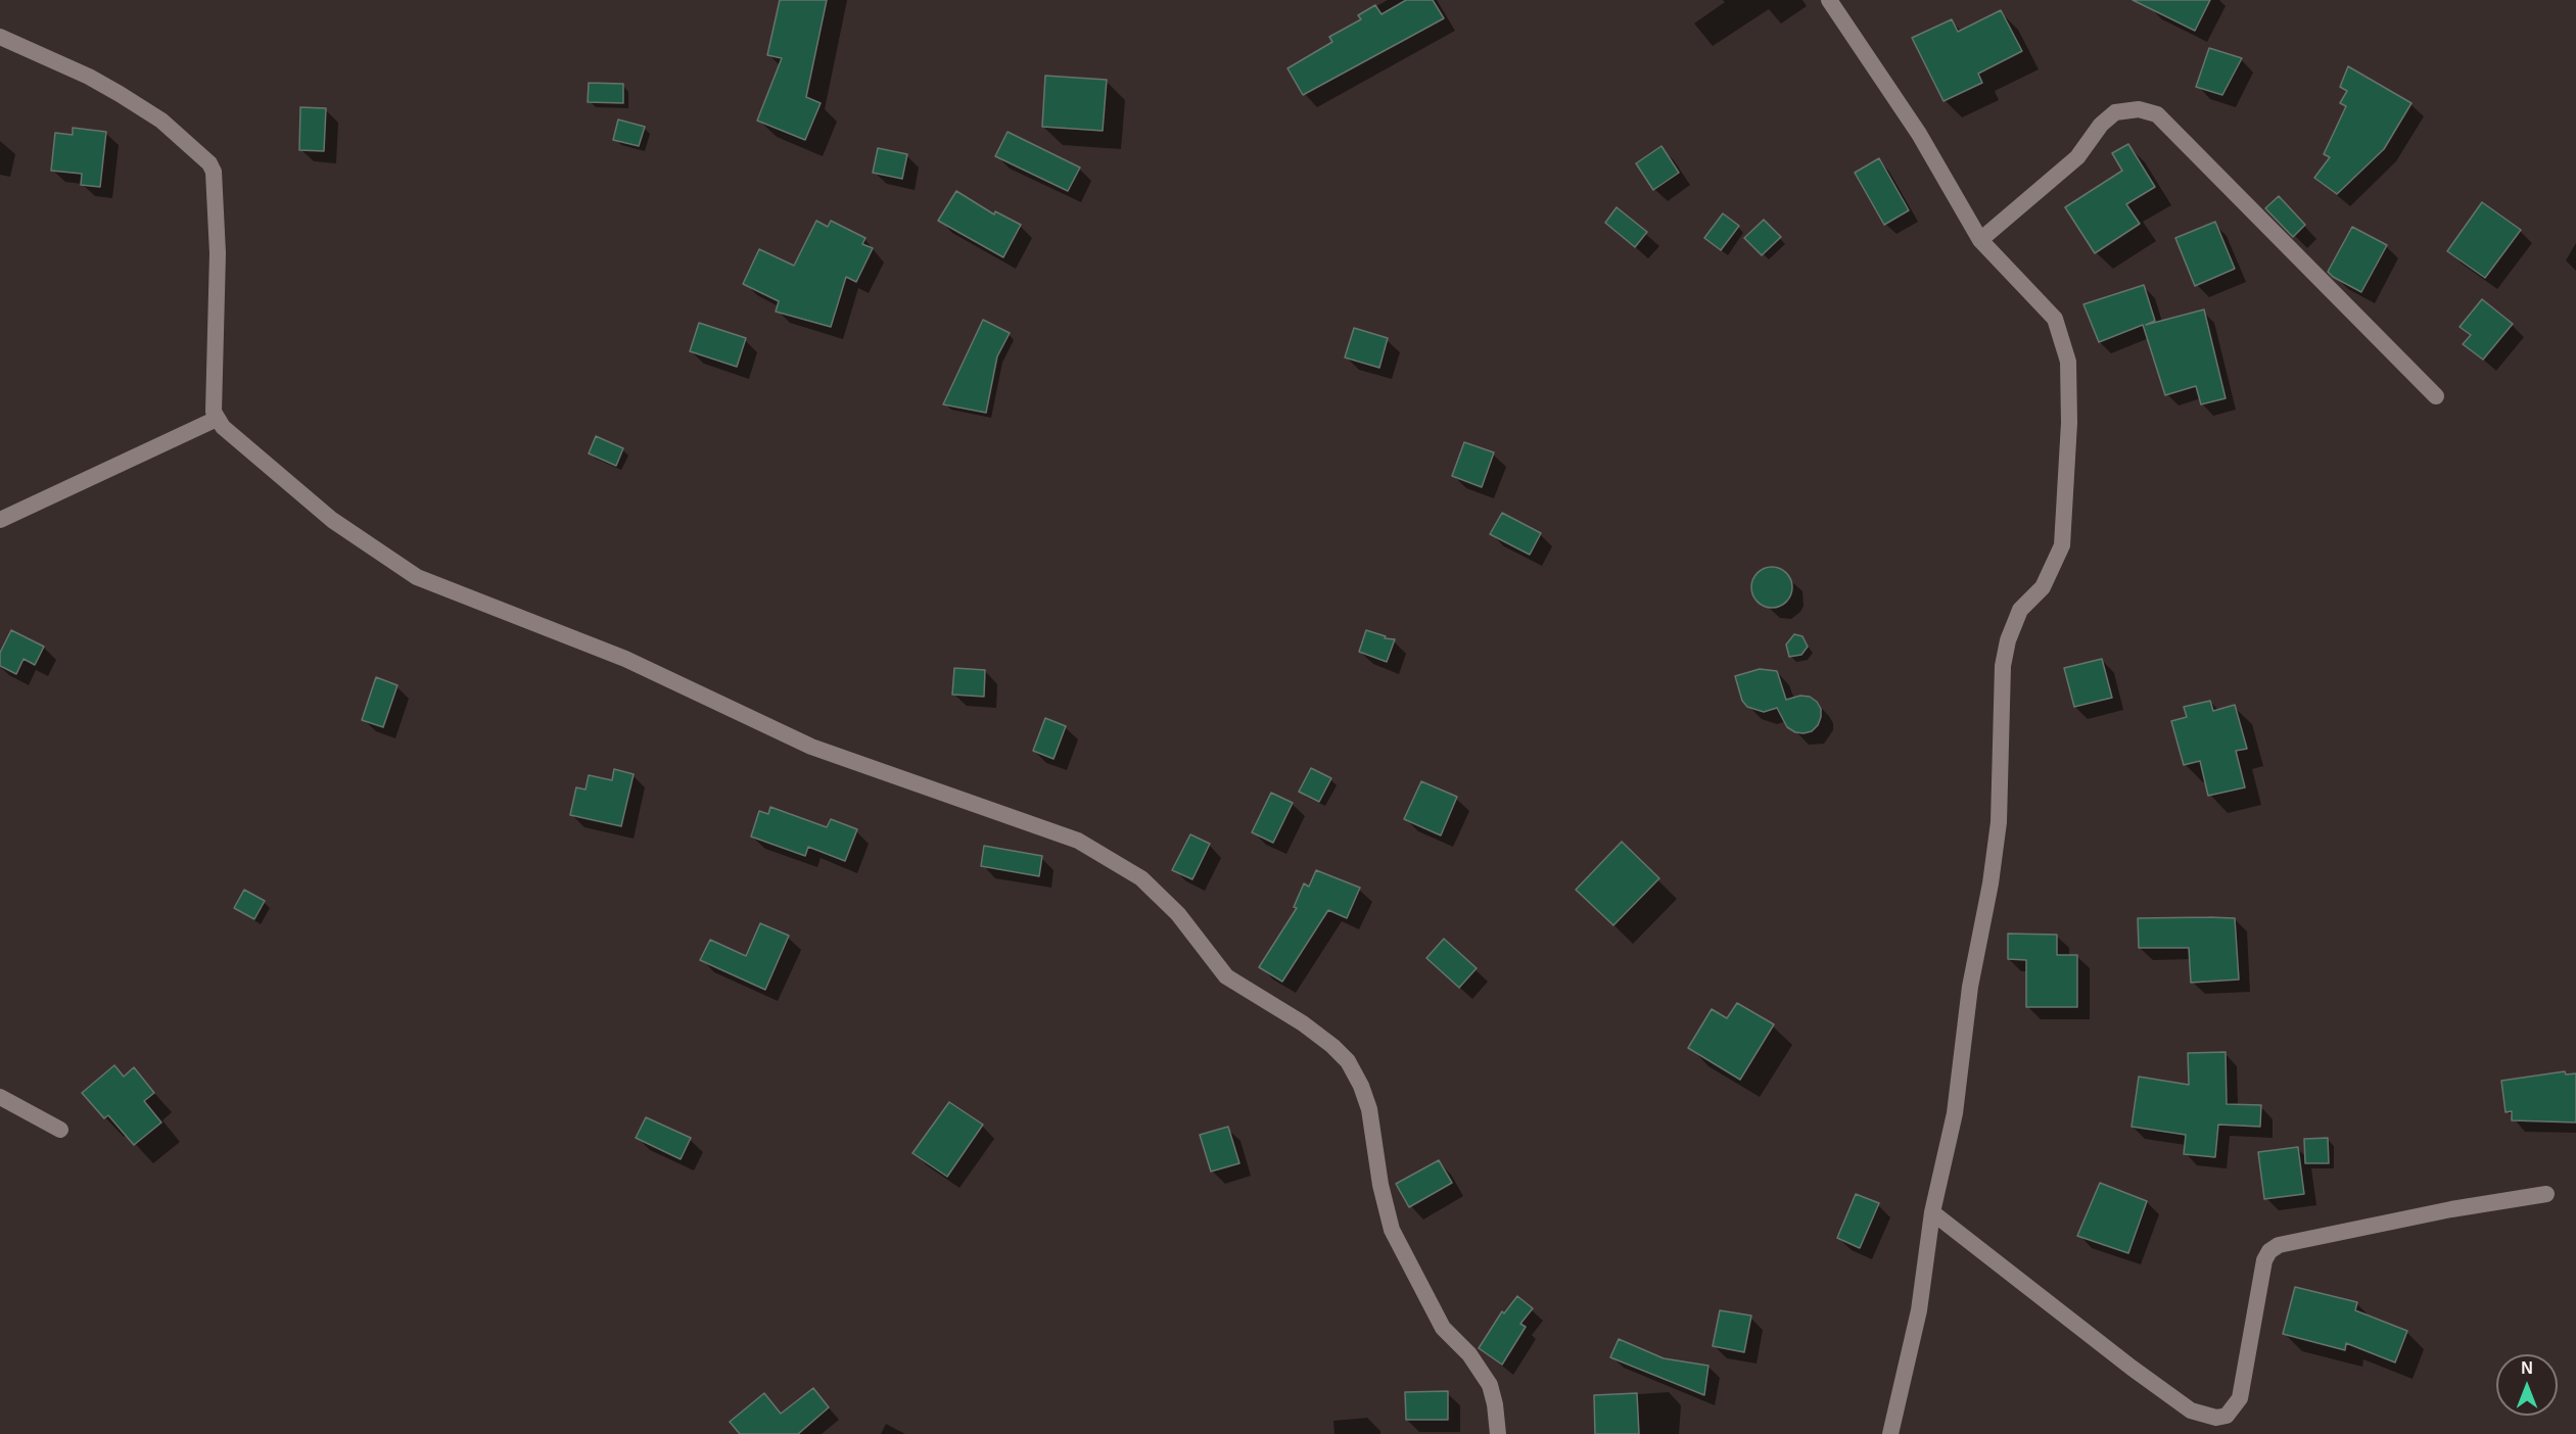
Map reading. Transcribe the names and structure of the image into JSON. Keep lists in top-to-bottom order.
{
  "north": "top"
}
